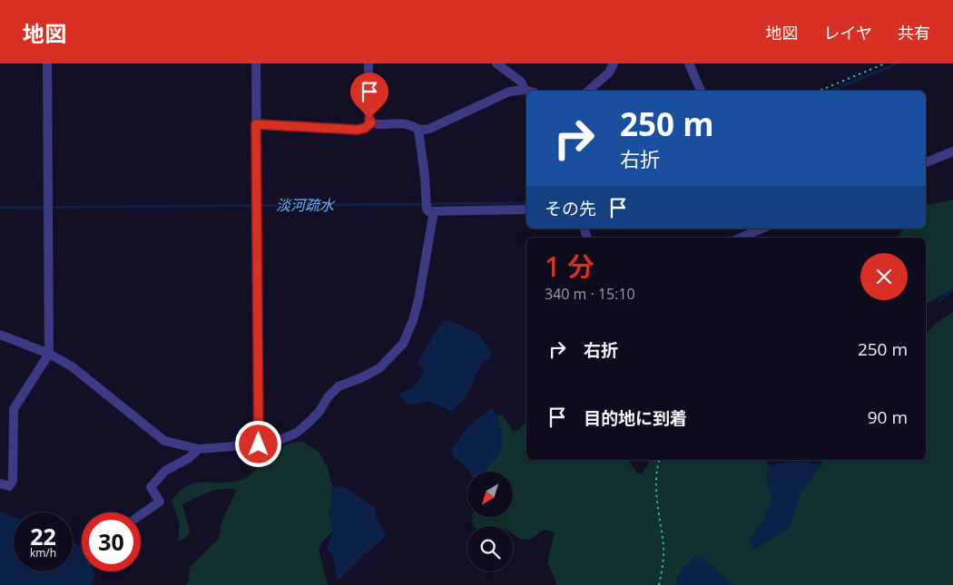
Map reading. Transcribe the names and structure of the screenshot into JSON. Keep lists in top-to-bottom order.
{
  "water": ["淡河疏水"],
  "north": "bottom left",
  "page": {
    "header": "地図",
    "nav": ["地図", "レイヤ", "共有"],
    "turn": ["250 m", "右折"],
    "then": "その先",
    "heading": ["1 分", "340 m · 15:10"],
    "list": [
      {
        "name": "右折",
        "value": "250 m"
      },
      {
        "name": "目的地に到着",
        "value": "90 m"
      }
    ],
    "speed": "22 km/h",
    "limit": "30"
  }
}
